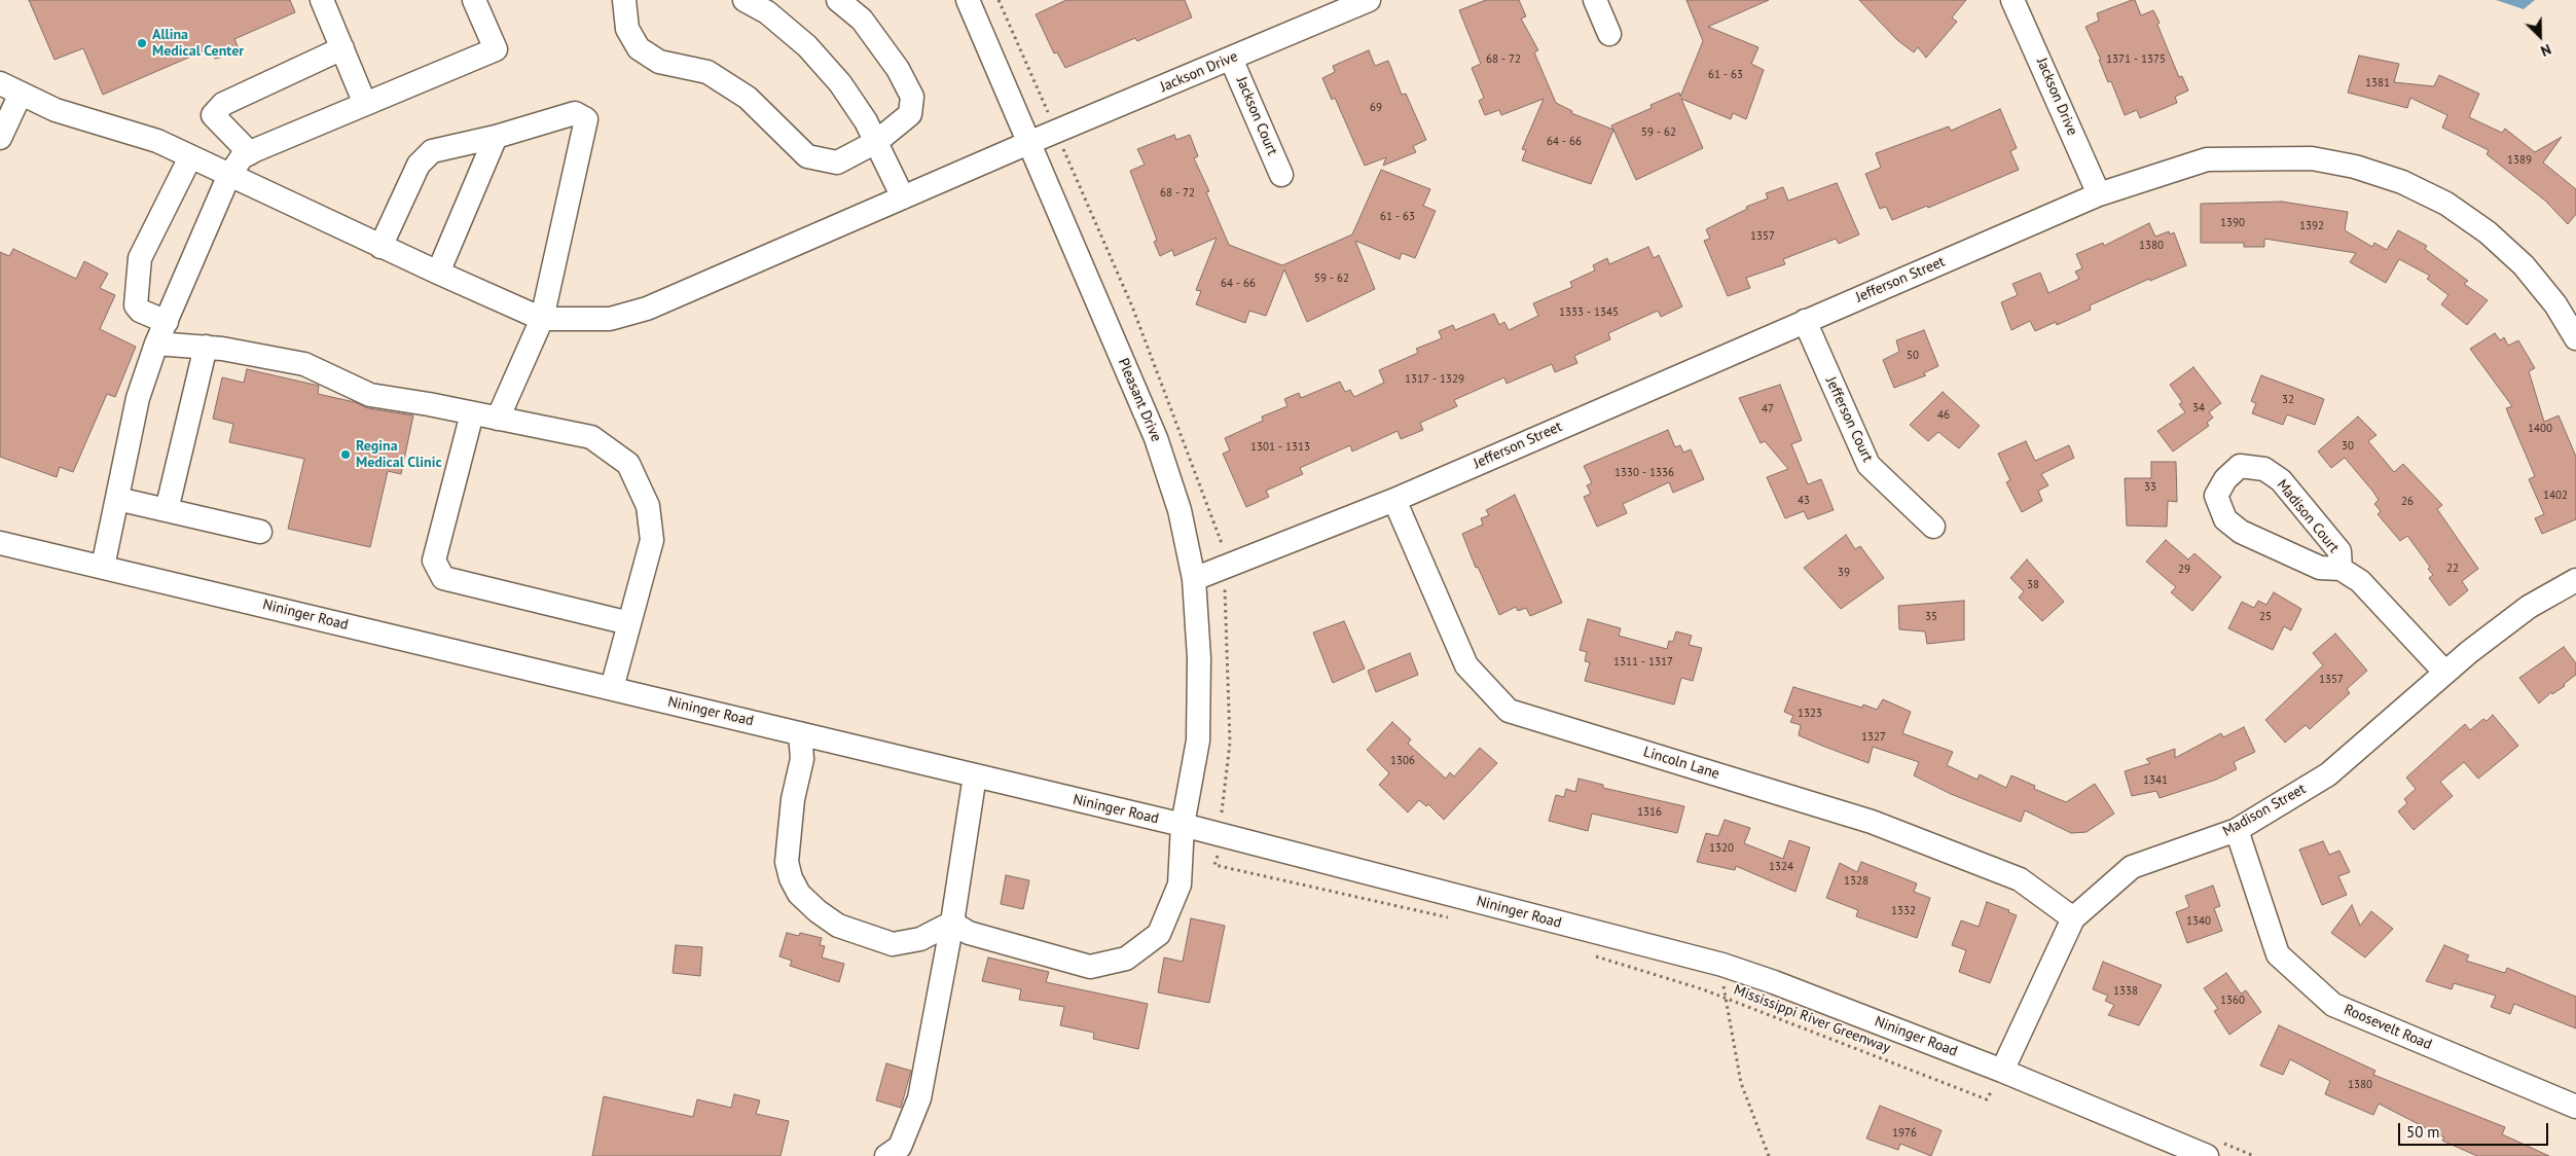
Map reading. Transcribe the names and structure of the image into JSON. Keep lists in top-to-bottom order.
{
  "streets": {
    "street": [
      "Jackson Drive",
      "Jackson Court",
      "Jefferson Street",
      "Pleasant Drive",
      "Jefferson Court",
      "Madison Court",
      "Nininger Road",
      "Lincoln Lane",
      "Madison Street",
      "Roosevelt Road"
    ],
    "path": ["Mississippi River Greenway"]
  },
  "crossings": [
    ["Jackson Drive", "Jackson Court"],
    ["Jackson Drive", "Jefferson Street"],
    ["Jackson Drive", "Pleasant Drive"],
    ["Jefferson Street", "Pleasant Drive"],
    ["Jefferson Street", "Jefferson Court"],
    ["Jefferson Street", "Lincoln Lane"],
    ["Pleasant Drive", "Nininger Road"],
    ["Madison Court", "Madison Street"],
    ["Nininger Road", "Madison Street"],
    ["Nininger Road", "Mississippi River Greenway"],
    ["Lincoln Lane", "Madison Street"],
    ["Madison Street", "Mississippi River Greenway"],
    ["Madison Street", "Roosevelt Road"]
  ],
  "places": ["Allina Medical Center", "Regina Medical Clinic"],
  "house_numbers": [
    "68 - 72",
    "1371 - 1375",
    "61 - 63",
    "1381",
    "69",
    "59 - 62",
    "64 - 66",
    "1389",
    "68 - 72",
    "61 - 63",
    "1390",
    "1392",
    "1357",
    "1380",
    "59 - 62",
    "64 - 66",
    "1333 - 1345",
    "50",
    "1317 - 1329",
    "32",
    "34",
    "47",
    "46",
    "1400",
    "30",
    "1301 - 1313",
    "1330 - 1336",
    "33",
    "1402",
    "43",
    "26",
    "22",
    "29",
    "39",
    "38",
    "35",
    "25",
    "1311 - 1317",
    "1357",
    "1323",
    "1327",
    "1306",
    "1341",
    "1316",
    "1320",
    "1324",
    "1328",
    "1332",
    "1340",
    "1338",
    "1360",
    "1380",
    "1976"
  ],
  "scale_bar": "50 m",
  "north": "bottom right"
}
